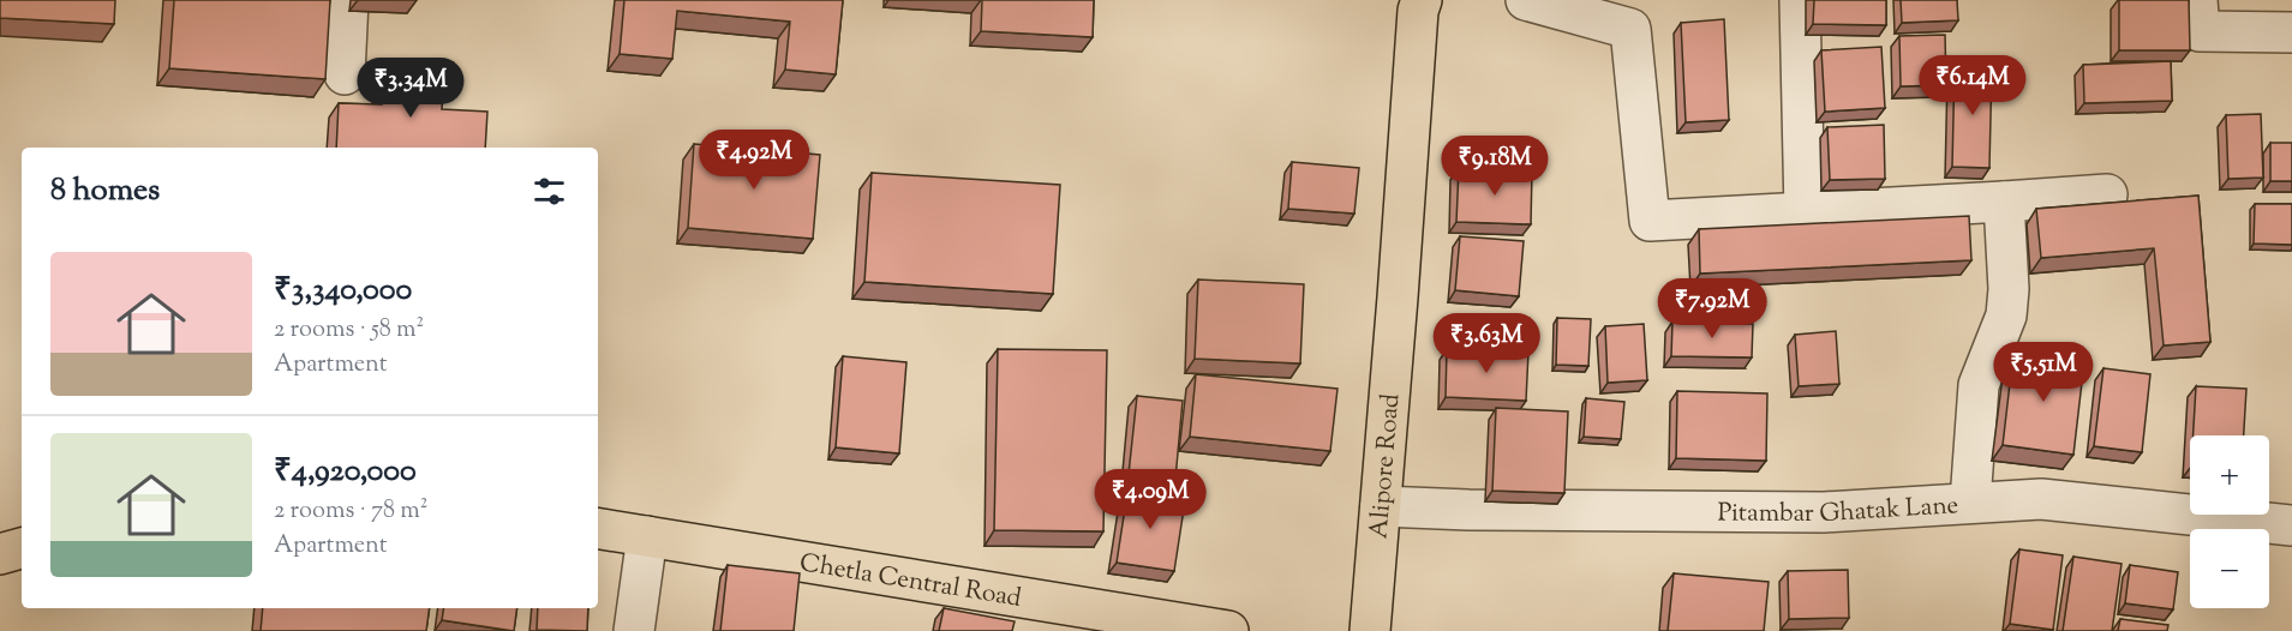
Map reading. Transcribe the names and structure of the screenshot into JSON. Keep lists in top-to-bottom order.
{
  "streets": {
    "main road": ["Alipore Road", "Chetla Central Road"],
    "street": ["Pitambar Ghatak Lane"]
  },
  "crossings": [
    ["Alipore Road", "Pitambar Ghatak Lane"]
  ],
  "page": {
    "price": [
      "₹6.14M",
      "₹3.34M",
      "₹4.92M",
      "₹9.18M",
      "₹7.92M",
      "₹3.63M",
      "₹5.51M",
      "₹4.09M"
    ],
    "heading": "8 homes",
    "list": [
      {
        "name": "₹3,340,000",
        "note": "2 rooms · 58 m² · Apartment"
      },
      {
        "name": "₹4,920,000",
        "note": "2 rooms · 78 m² · Apartment"
      }
    ],
    "map_buttons": ["+", "−"]
  }
}
